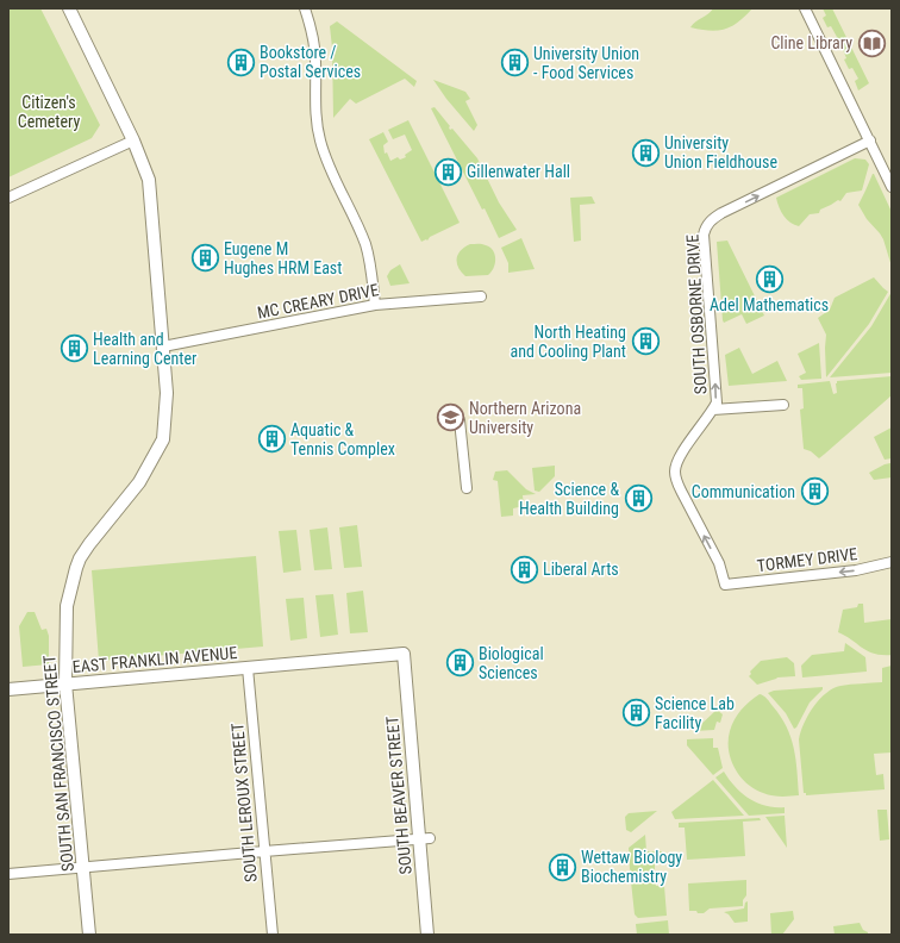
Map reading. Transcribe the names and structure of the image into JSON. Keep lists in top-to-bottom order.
{
  "streets": {
    "street": [
      "MC CREARY DRIVE",
      "SOUTH OSBORNE DRIVE",
      "TORMEY DRIVE",
      "EAST FRANKLIN AVENUE",
      "SOUTH SAN FRANCISCO STREET",
      "SOUTH BEAVER STREET",
      "SOUTH LEROUX STREET"
    ]
  },
  "crossings": [
    ["MC CREARY DRIVE", "SOUTH SAN FRANCISCO STREET"],
    ["SOUTH OSBORNE DRIVE", "TORMEY DRIVE"],
    ["EAST FRANKLIN AVENUE", "SOUTH SAN FRANCISCO STREET"],
    ["EAST FRANKLIN AVENUE", "SOUTH BEAVER STREET"],
    ["EAST FRANKLIN AVENUE", "SOUTH LEROUX STREET"]
  ],
  "one_way": ["SOUTH OSBORNE DRIVE", "TORMEY DRIVE"],
  "parks": ["Citizen's Cemetery"],
  "places": {
    "library": ["Cline Library"],
    "building": [
      "Bookstore / Postal Services",
      "University Union - Food Services",
      "University Union Fieldhouse",
      "Gillenwater Hall",
      "Eugene M Hughes HRM East",
      "Adel Mathematics",
      "North Heating and Cooling Plant",
      "Health and Learning Center",
      "Aquatic & Tennis Complex",
      "Communication",
      "Science & Health Building",
      "Liberal Arts",
      "Biological Sciences",
      "Science Lab Facility",
      "Wettaw Biology Biochemistry"
    ],
    "school or university": ["Northern Arizona University"]
  }
}
